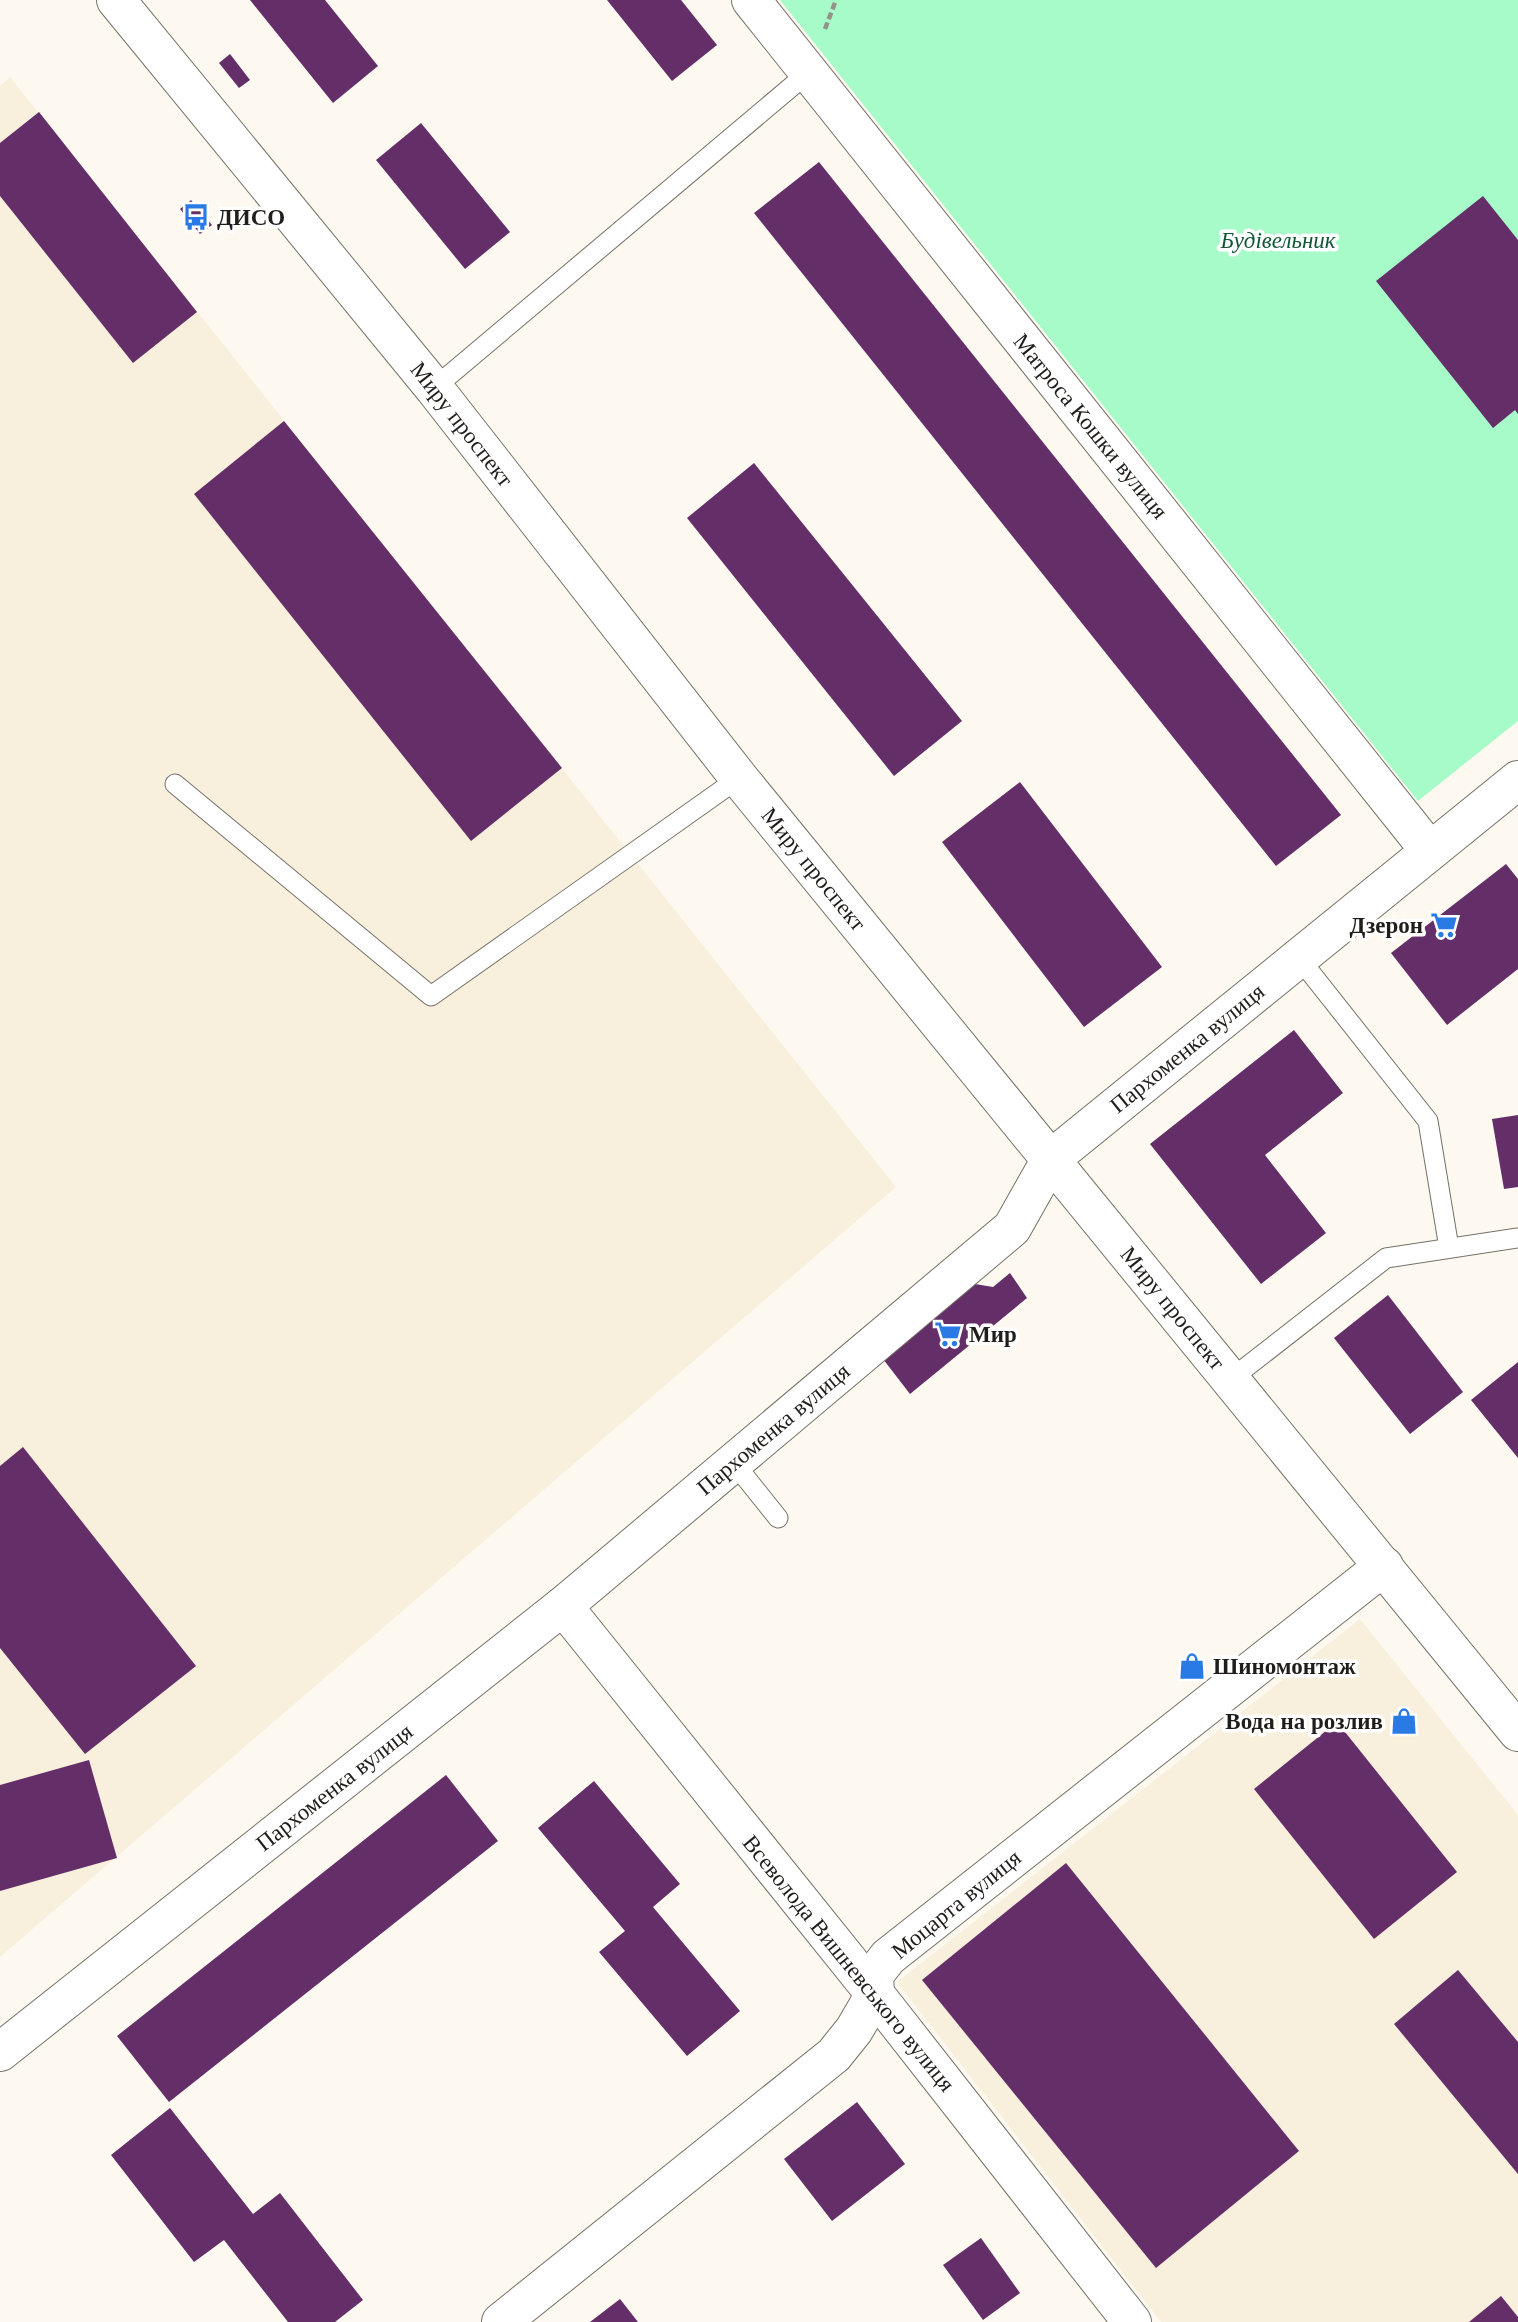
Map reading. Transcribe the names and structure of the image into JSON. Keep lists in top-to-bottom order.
{
  "streets": {
    "street": [
      "Миру проспект",
      "Матроса Кошки вулиця",
      "Пархоменка вулиця",
      "Моцарта вулиця",
      "Всеволода Вишневського вулиця"
    ]
  },
  "crossings": [
    ["Миру проспект", "Пархоменка вулиця"],
    ["Миру проспект", "Моцарта вулиця"],
    ["Матроса Кошки вулиця", "Пархоменка вулиця"],
    ["Пархоменка вулиця", "Всеволода Вишневського вулиця"],
    ["Моцарта вулиця", "Всеволода Вишневського вулиця"]
  ],
  "parks": ["Будівельник"],
  "places": {
    "bus stop": ["ДИСО"],
    "supermarket": ["Дзерон", "Мир"],
    "shop": ["Шиномонтаж", "Вода на розлив"]
  }
}
